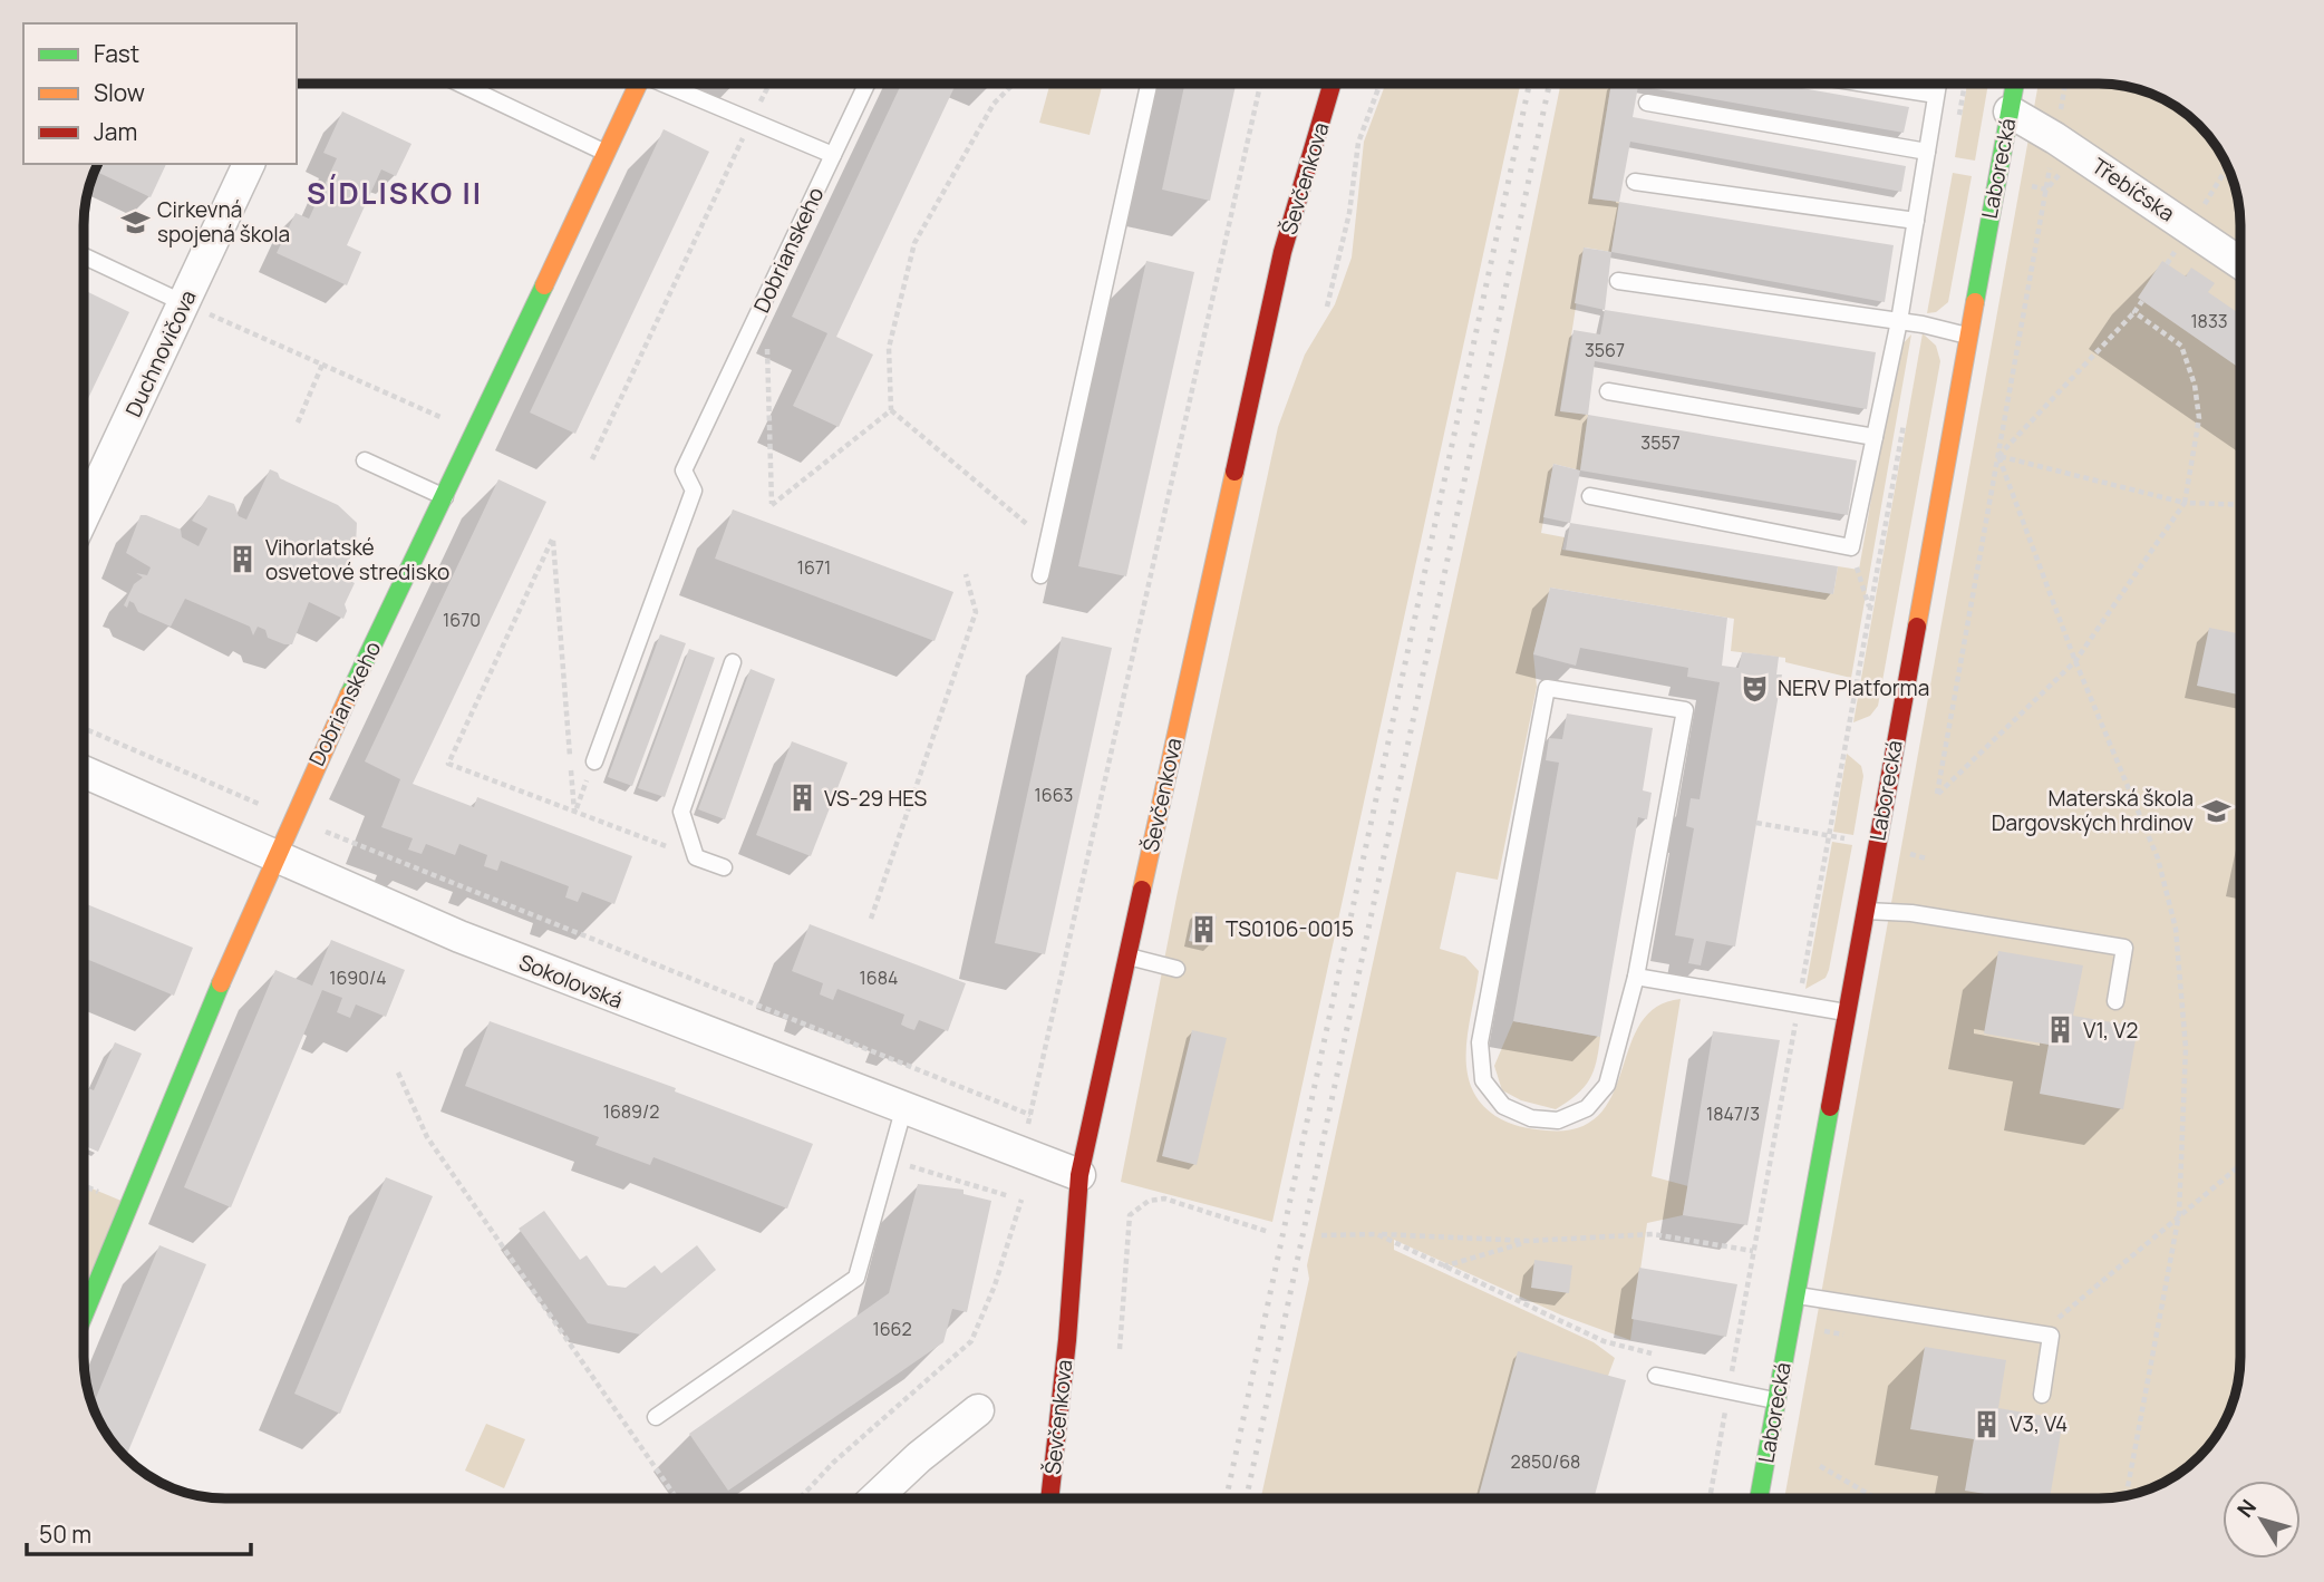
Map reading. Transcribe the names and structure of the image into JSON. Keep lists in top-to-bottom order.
{
  "streets": {
    "street": [
      "Laborecká",
      "Ševčenkova",
      "Třebíčska",
      "Dobrianskeho",
      "Duchnovičova",
      "Sokolovská"
    ]
  },
  "crossings": [
    ["Laborecká", "Třebíčska"],
    ["Ševčenkova", "Sokolovská"],
    ["Dobrianskeho", "Sokolovská"]
  ],
  "districts": ["SÍDLISKO II"],
  "places": {
    "school or university": ["Cirkevná spojená škola", "Materská škola Dargovských hrdinov"],
    "building": [
      "Vihorlatské osvetové stredisko",
      "VS-29 HES",
      "TS0106-0015",
      "V1, V2",
      "V3, V4"
    ],
    "theatre": ["NERV Platforma"]
  },
  "house_numbers": [
    "1833",
    "3567",
    "3557",
    "1671",
    "1670",
    "1663",
    "1690/4",
    "1684",
    "1689/2",
    "1847/3",
    "1662",
    "2850/68"
  ],
  "legend": ["Fast", "Slow", "Jam"],
  "scale_bar": "50 m",
  "north": "top left"
}
